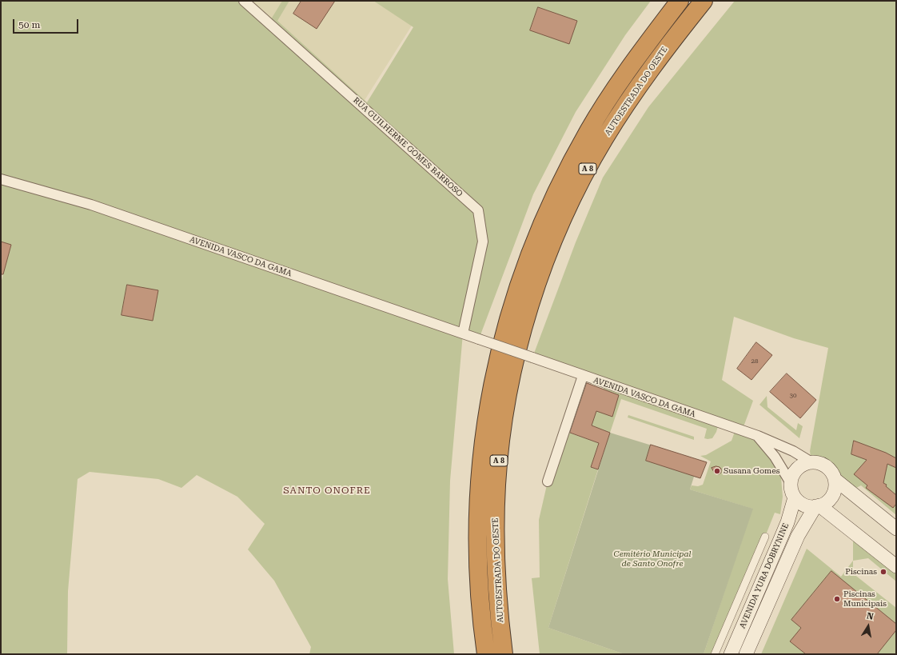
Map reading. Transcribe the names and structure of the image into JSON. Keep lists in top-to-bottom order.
{
  "streets": {
    "highway": ["AUTOESTRADA DO OESTE", "A 8"],
    "main road": ["AVENIDA YURA DOBRYNINE"],
    "street": ["RUA GUILHERME GOMES BARROSO", "AVENIDA VASCO DA GAMA"]
  },
  "crossings": [
    ["RUA GUILHERME GOMES BARROSO", "AVENIDA VASCO DA GAMA"],
    ["AVENIDA VASCO DA GAMA", "AVENIDA YURA DOBRYNINE"]
  ],
  "districts": ["SANTO ONOFRE"],
  "parks": ["Cemitério Municipal de Santo Onofre"],
  "places": ["Susana Gomes", "Piscinas", "Piscinas Municipais"],
  "house_numbers": ["28", "30"],
  "scale_bar": "50 m",
  "north": "top"
}
